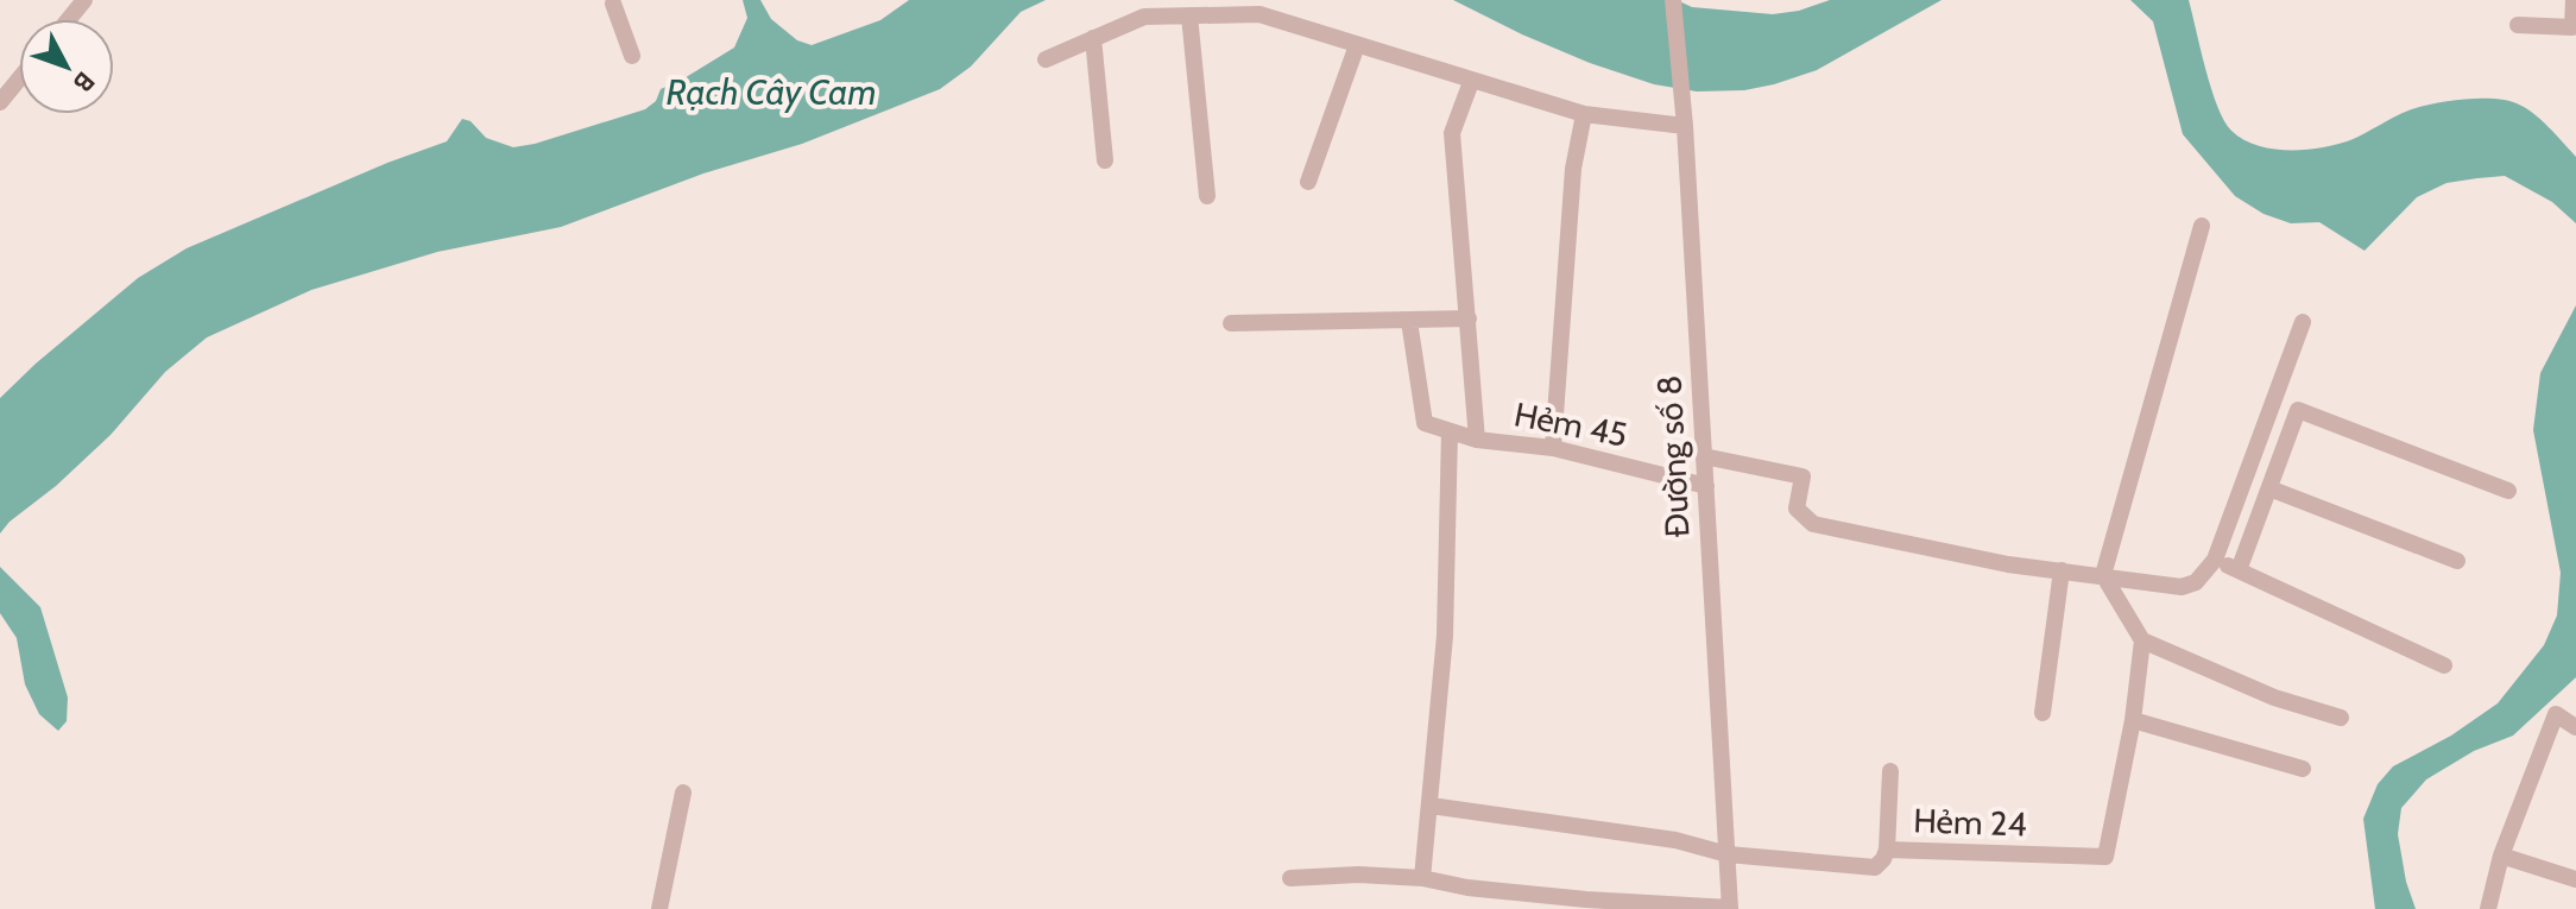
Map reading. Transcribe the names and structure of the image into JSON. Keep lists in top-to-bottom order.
{
  "streets": {
    "street": ["Hẻm 45", "Đường số 8", "Hẻm 24"]
  },
  "crossings": [
    ["Hẻm 45", "Đường số 8"],
    ["Đường số 8", "Hẻm 24"]
  ],
  "water": ["Rạch Cây Cam"],
  "north": "bottom right"
}
